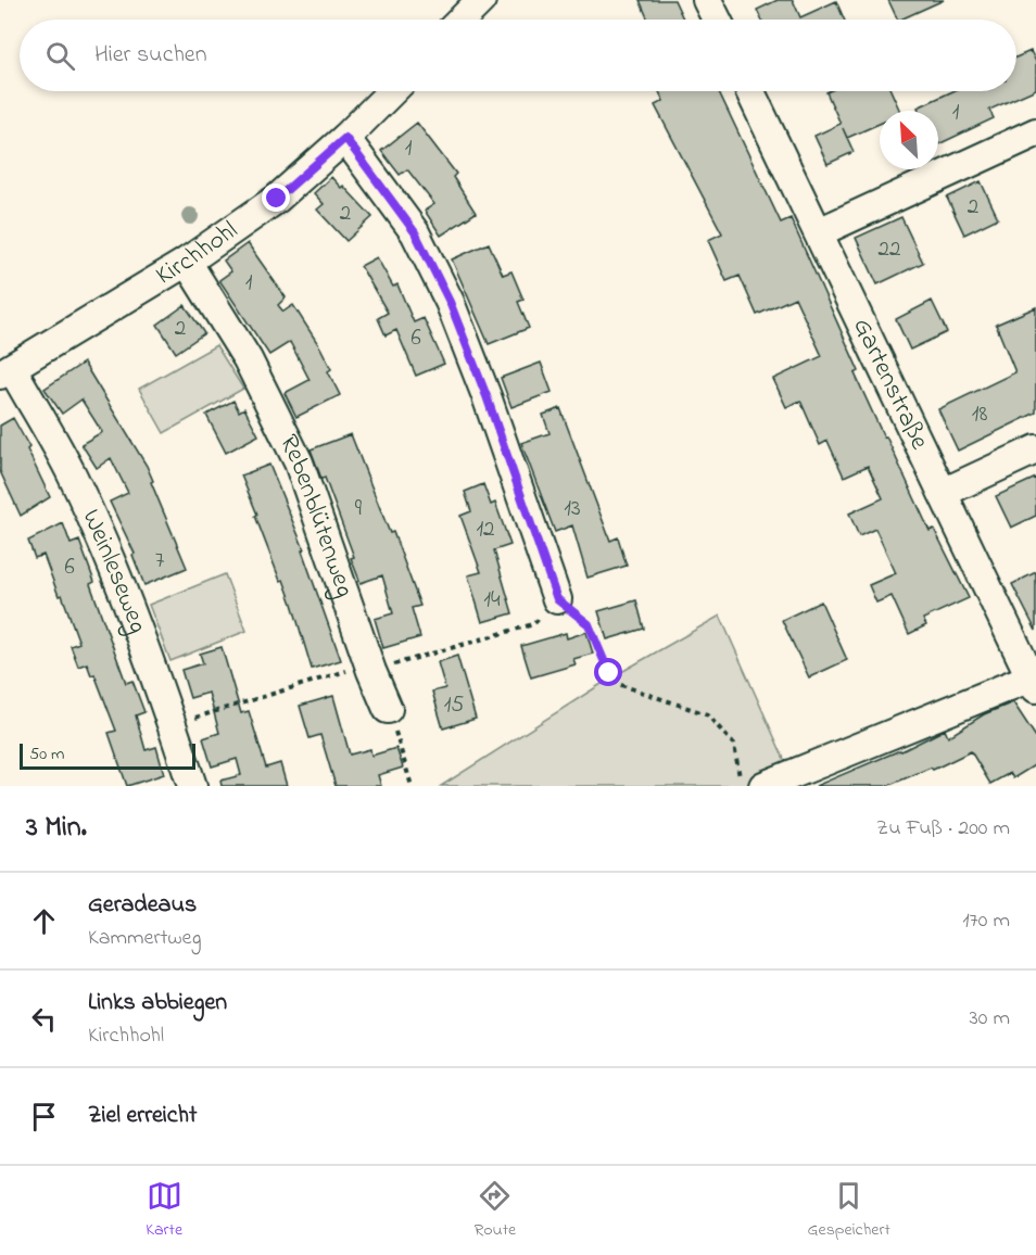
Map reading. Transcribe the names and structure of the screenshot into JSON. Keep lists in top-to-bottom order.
{
  "streets": {
    "street": [
      "Kirchhohl",
      "Gartenstraße",
      "Rebenblütenweg",
      "Weinleseweg"
    ]
  },
  "crossings": [
    ["Kirchhohl", "Rebenblütenweg"],
    ["Kirchhohl", "Weinleseweg"]
  ],
  "house_numbers": [
    "1",
    "1",
    "2",
    "2",
    "22",
    "1",
    "2",
    "6",
    "18",
    "9",
    "13",
    "12",
    "7",
    "6",
    "14",
    "15"
  ],
  "scale_bar": "50 m",
  "north": "top left",
  "page": {
    "search": "Hier suchen",
    "scale": "50 m",
    "heading": ["3 Min.", "Zu Fuß · 200 m"],
    "list": [
      ["Geradeaus", "Kammertweg", "170 m"],
      ["Links abbiegen", "Kirchhohl", "30 m"],
      "Ziel erreicht"
    ],
    "nav": ["Karte", "Route", "Gespeichert"]
  }
}
